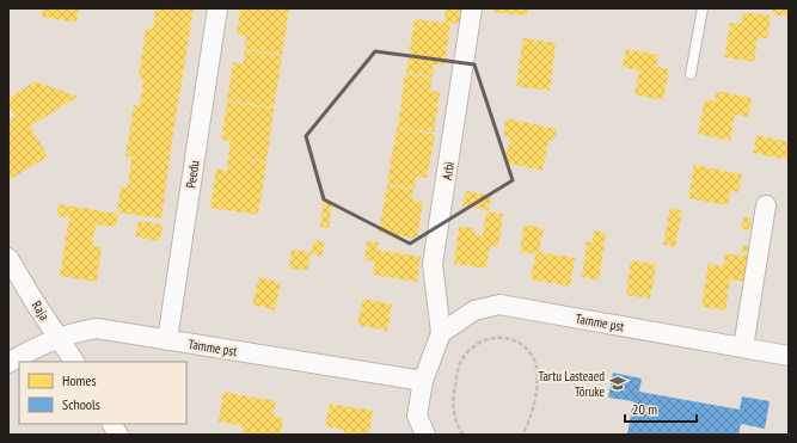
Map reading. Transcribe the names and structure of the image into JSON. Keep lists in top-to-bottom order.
{
  "streets": {
    "street": [
      "Arbi",
      "Peedu",
      "Raja",
      "Tamme pst"
    ]
  },
  "crossings": [
    ["Arbi", "Tamme pst"],
    ["Peedu", "Tamme pst"],
    ["Raja", "Tamme pst"]
  ],
  "places": {
    "school or university": ["Tartu Lasteaed Tõruke"]
  },
  "legend": ["Homes", "Schools"],
  "scale_bar": "20 m"
}
